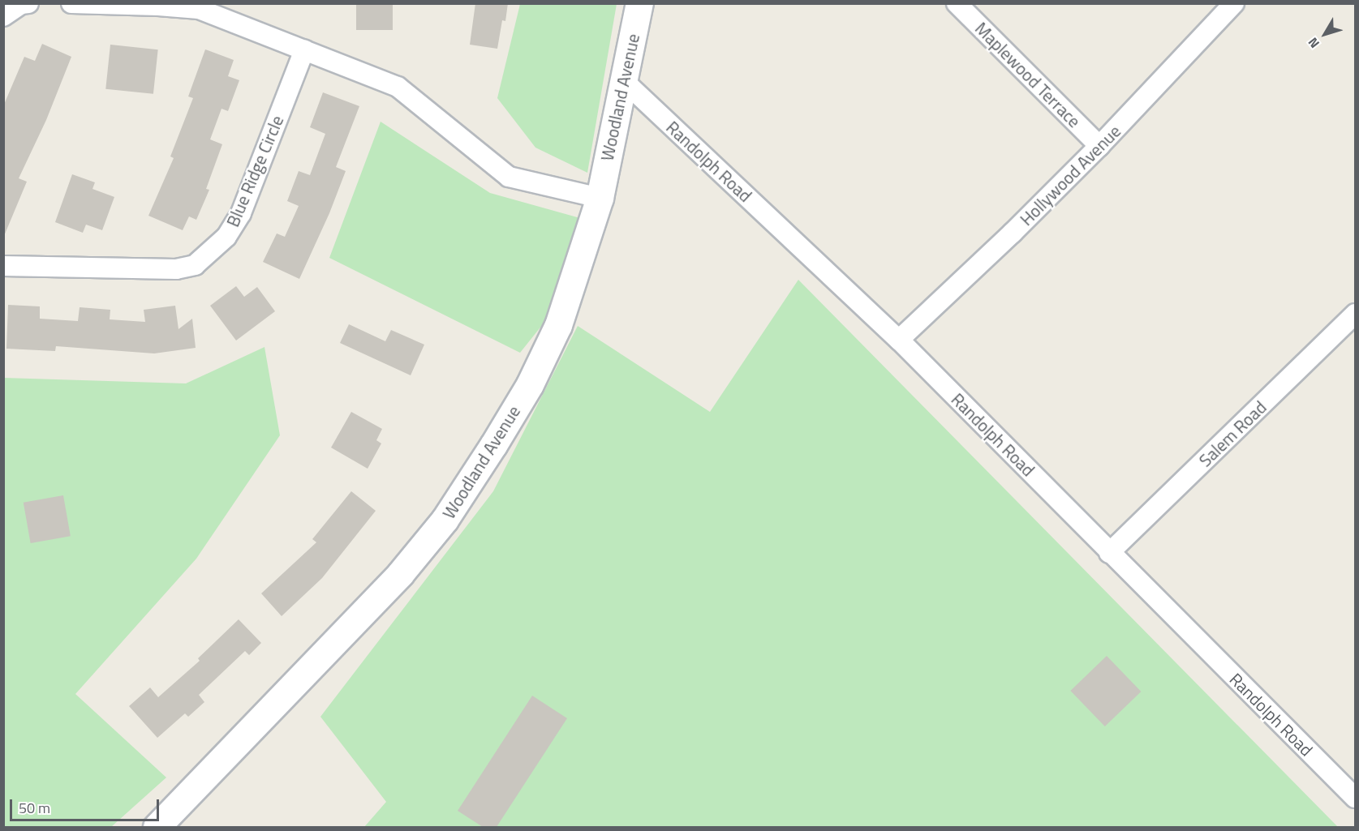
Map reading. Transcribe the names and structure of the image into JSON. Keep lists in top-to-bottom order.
{
  "streets": {
    "street": [
      "Maplewood Terrace",
      "Woodland Avenue",
      "Randolph Road",
      "Blue Ridge Circle",
      "Hollywood Avenue",
      "Salem Road"
    ]
  },
  "crossings": [
    ["Maplewood Terrace", "Hollywood Avenue"],
    ["Woodland Avenue", "Randolph Road"],
    ["Randolph Road", "Hollywood Avenue"],
    ["Randolph Road", "Salem Road"]
  ],
  "scale_bar": "50 m",
  "north": "bottom left"
}
